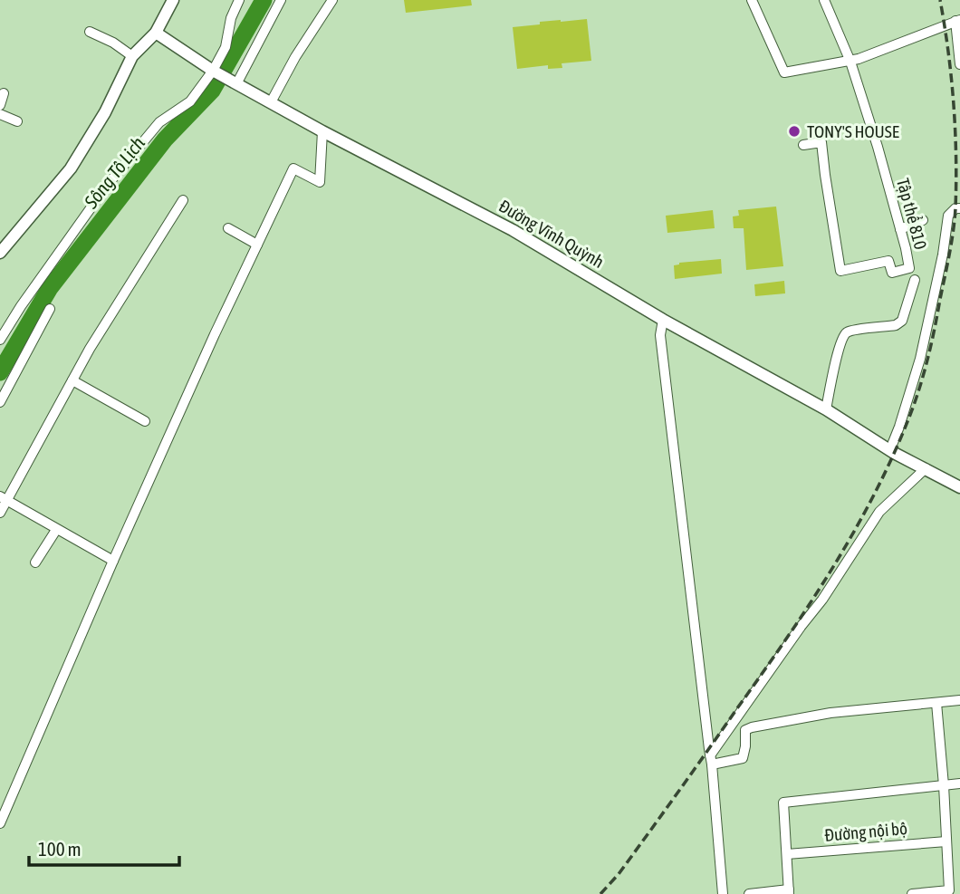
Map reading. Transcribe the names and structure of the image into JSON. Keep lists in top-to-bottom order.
{
  "streets": {
    "street": ["Tập thể 810", "Đường Vĩnh Quỳnh", "Đường nội bộ"]
  },
  "water": ["Sông Tô Lịch"],
  "places": ["TONY'S HOUSE"],
  "scale_bar": "100 m"
}
